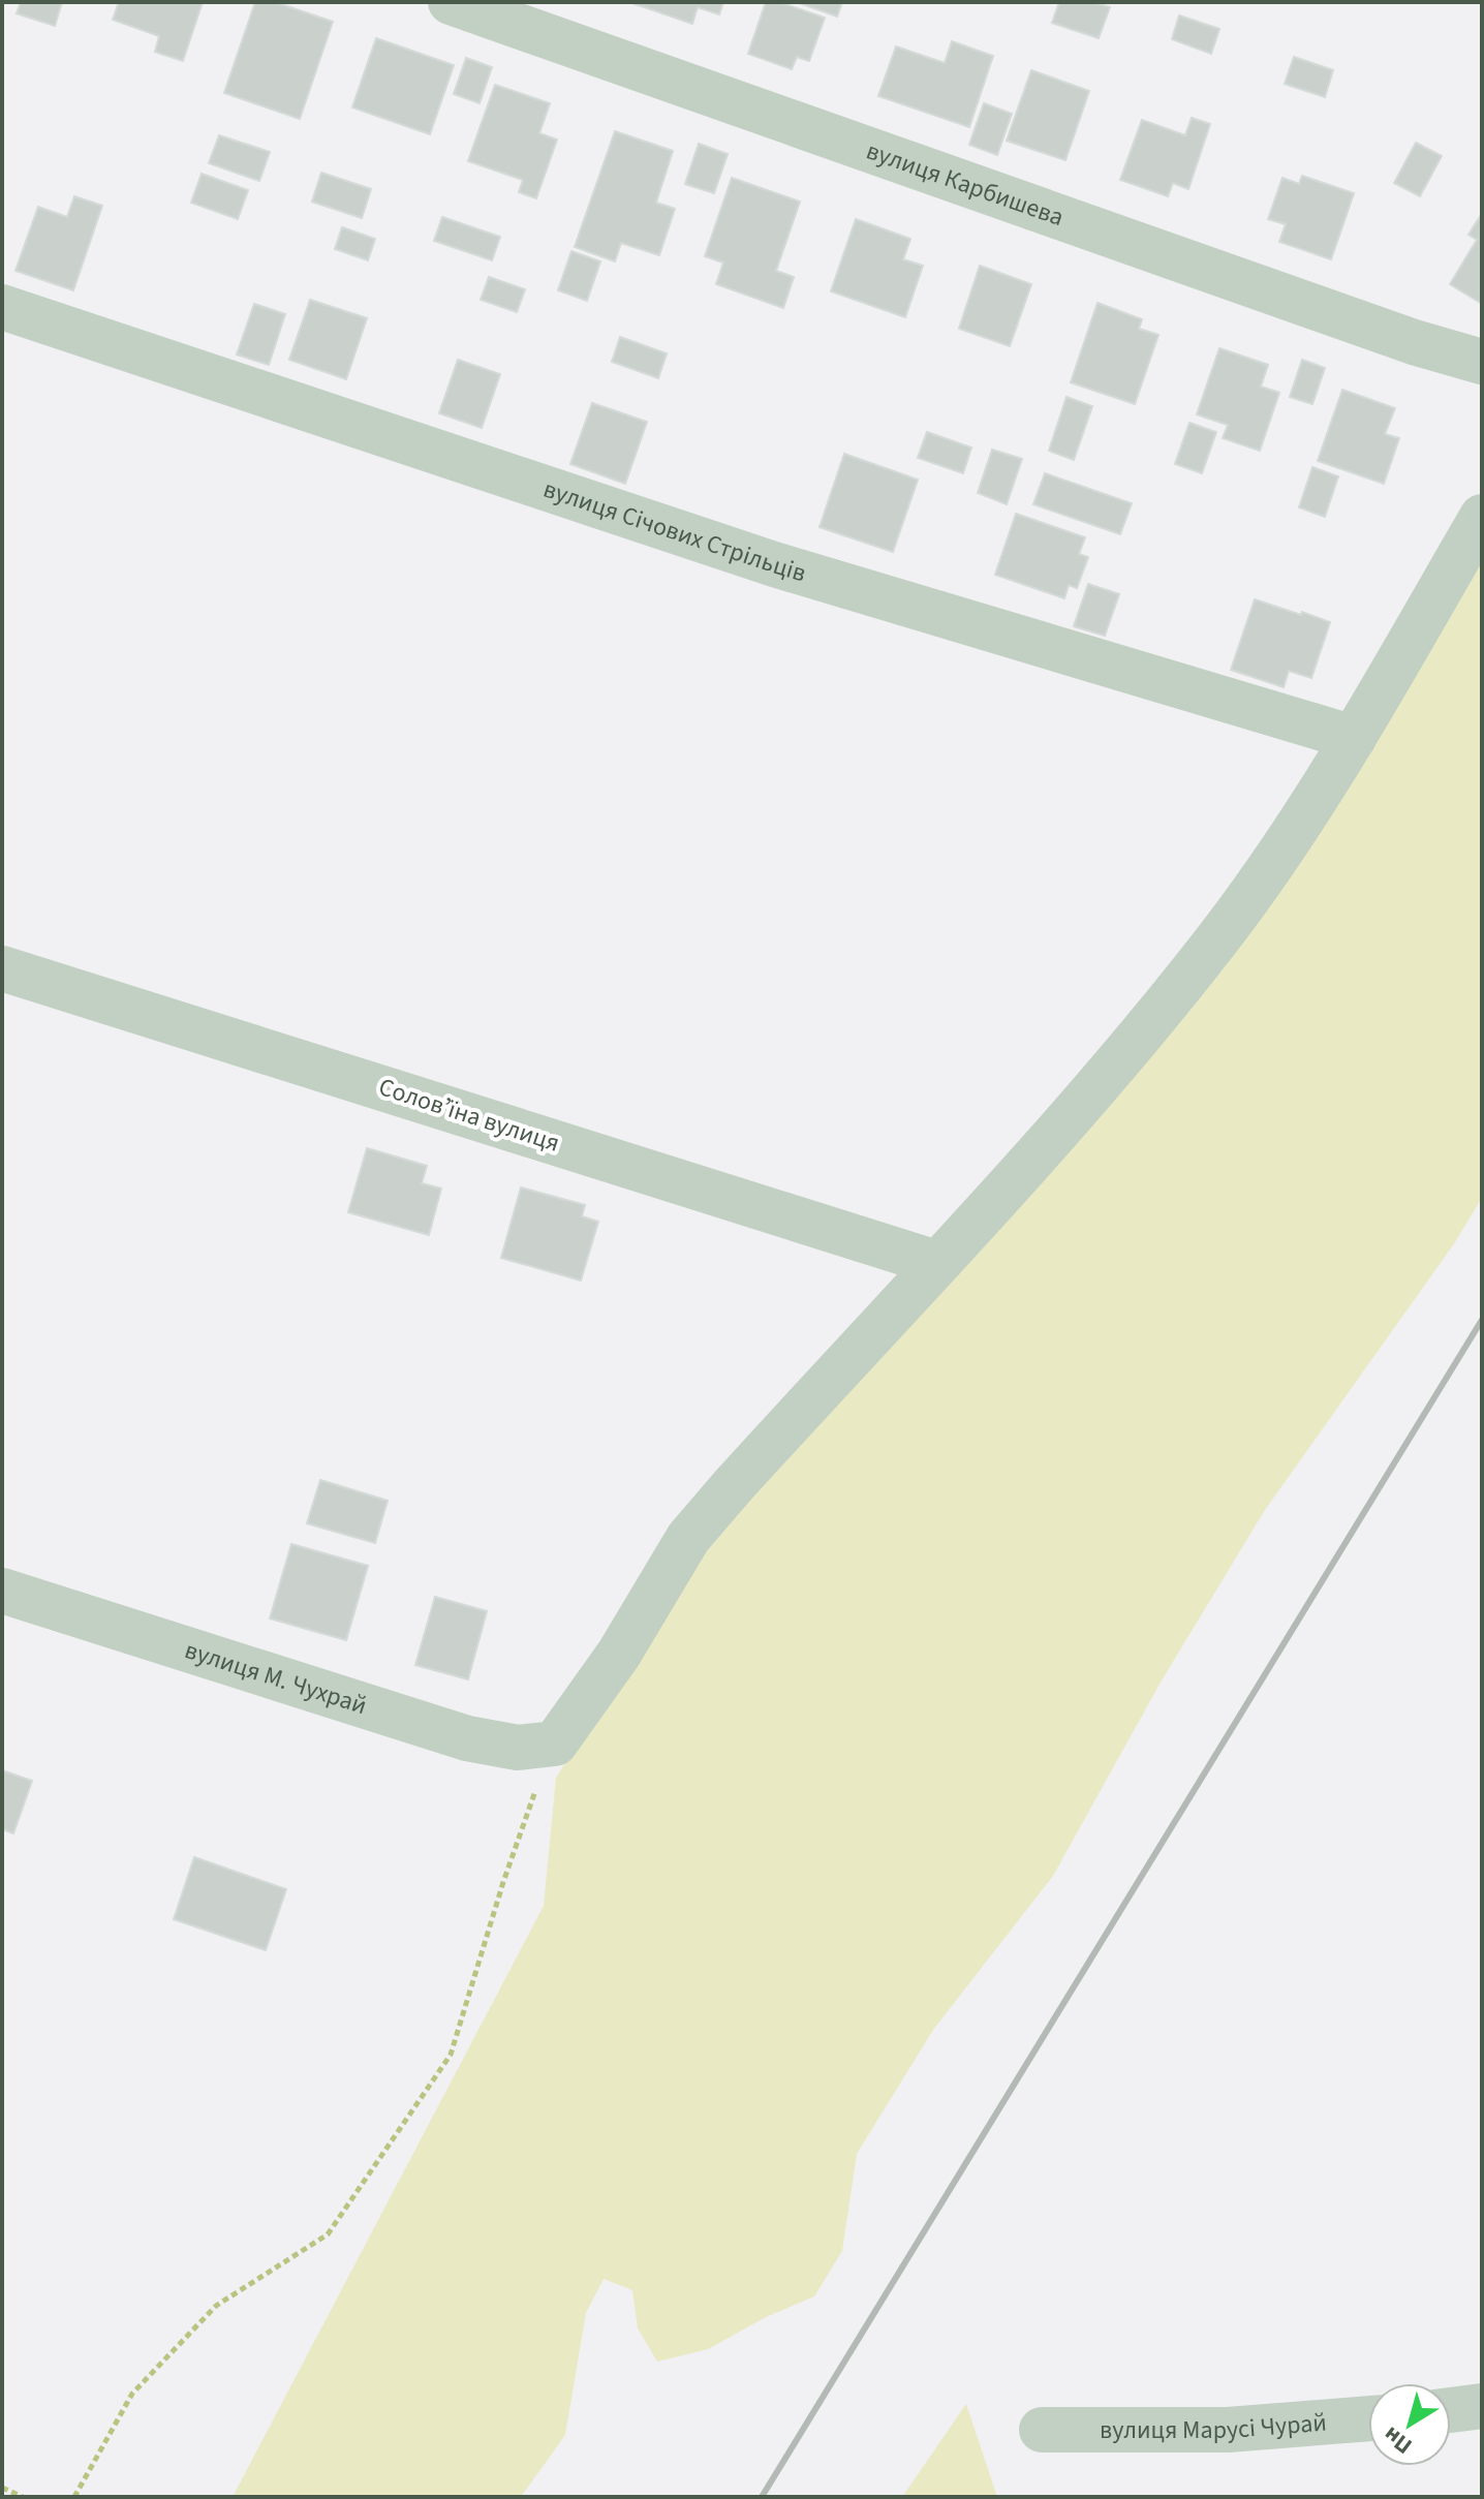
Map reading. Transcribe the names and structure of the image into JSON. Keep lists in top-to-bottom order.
{
  "streets": {
    "street": [
      "вулиця Карбишева",
      "вулиця Січових Стрільців",
      "Соловʼїна вулиця",
      "вулиця М. Чухрай",
      "вулиця Марусі Чурай"
    ]
  },
  "north": "bottom left"
}
